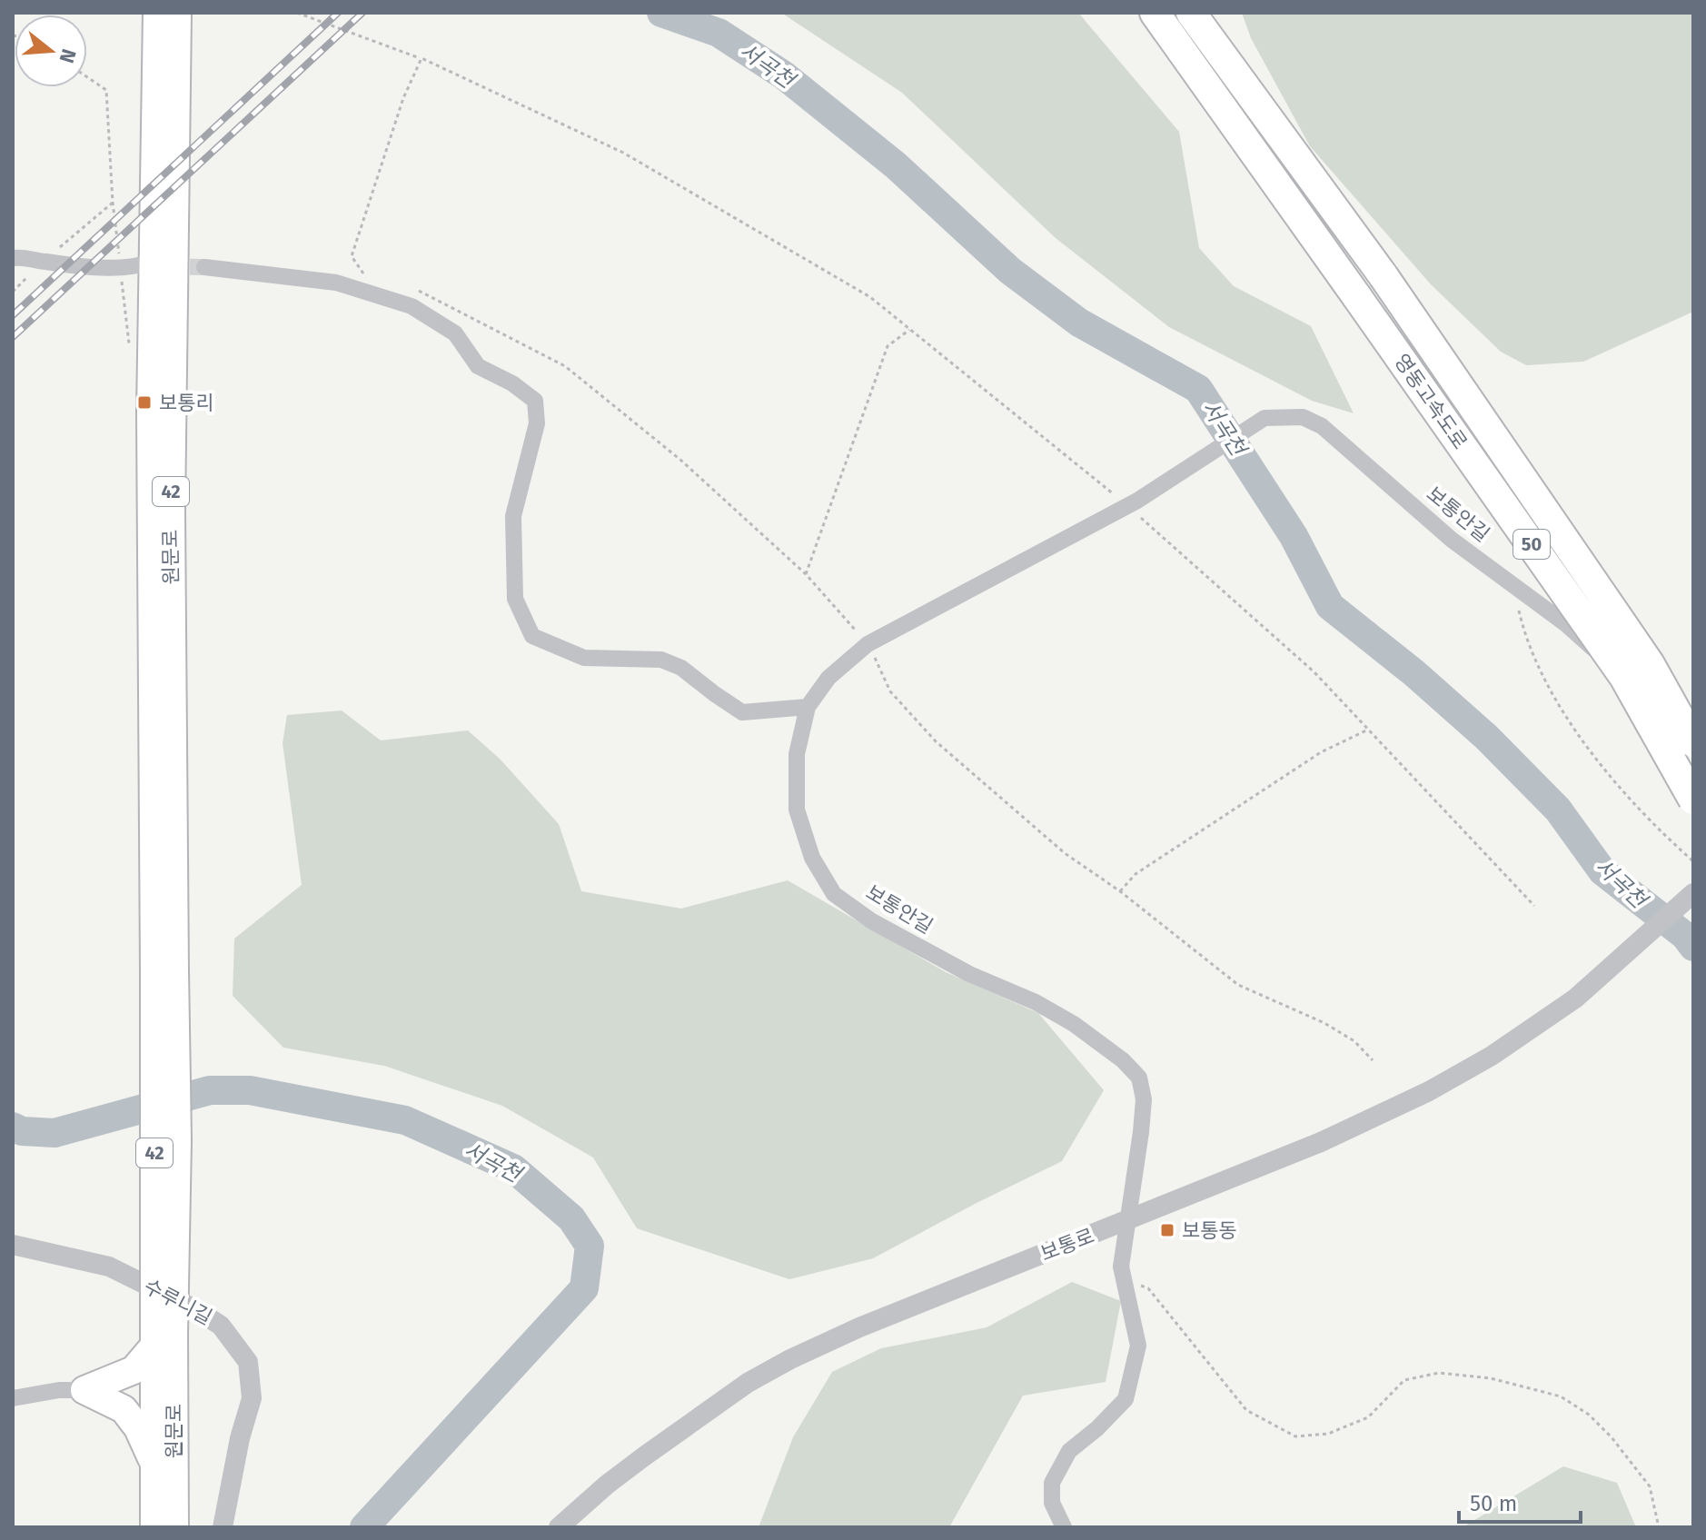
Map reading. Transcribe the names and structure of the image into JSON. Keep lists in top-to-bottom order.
{
  "streets": {
    "highway": [
      "영동고속도로",
      "42",
      "50",
      "원문로"
    ],
    "street": ["보통안길", "보통로", "수루니길"]
  },
  "crossings": [
    ["42", "원문로"]
  ],
  "water": ["서곡천"],
  "places": {
    "transit": ["보통리", "보통동"]
  },
  "scale_bar": "50 m",
  "north": "right"
}
